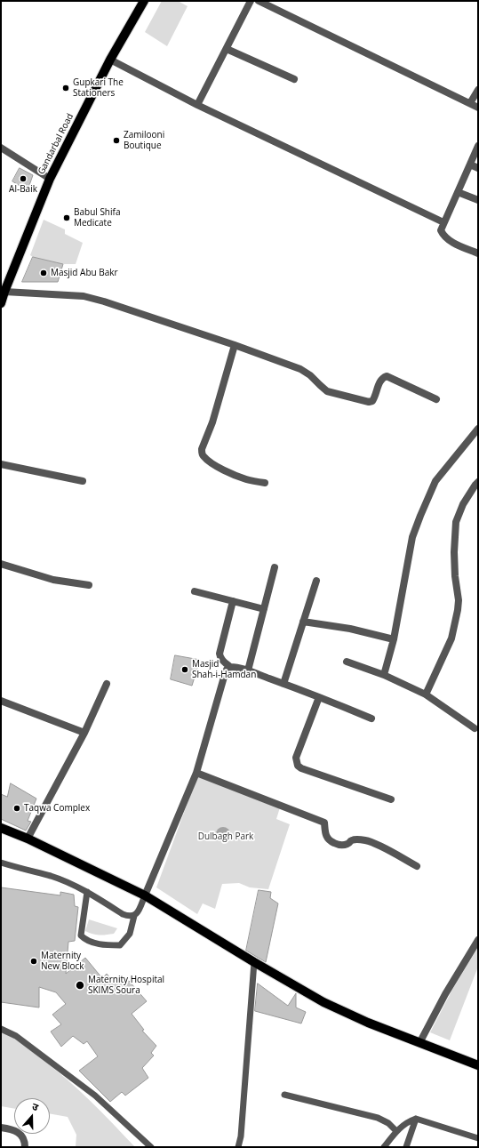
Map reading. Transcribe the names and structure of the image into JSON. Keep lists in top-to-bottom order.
{
  "streets": {
    "main road": ["Gandarbal Road"]
  },
  "parks": ["Dulbagh Park"],
  "places": [
    "Gupkari The Stationers",
    "Zamilooni Boutique",
    "Al-Baik",
    "Babul Shifa Medicate",
    "Masjid Abu Bakr",
    "Masjid Shah-i-Hamdan",
    "Taqwa Complex",
    "Maternity New Block",
    "Maternity Hospital SKIMS Soura"
  ],
  "north": "top"
}
